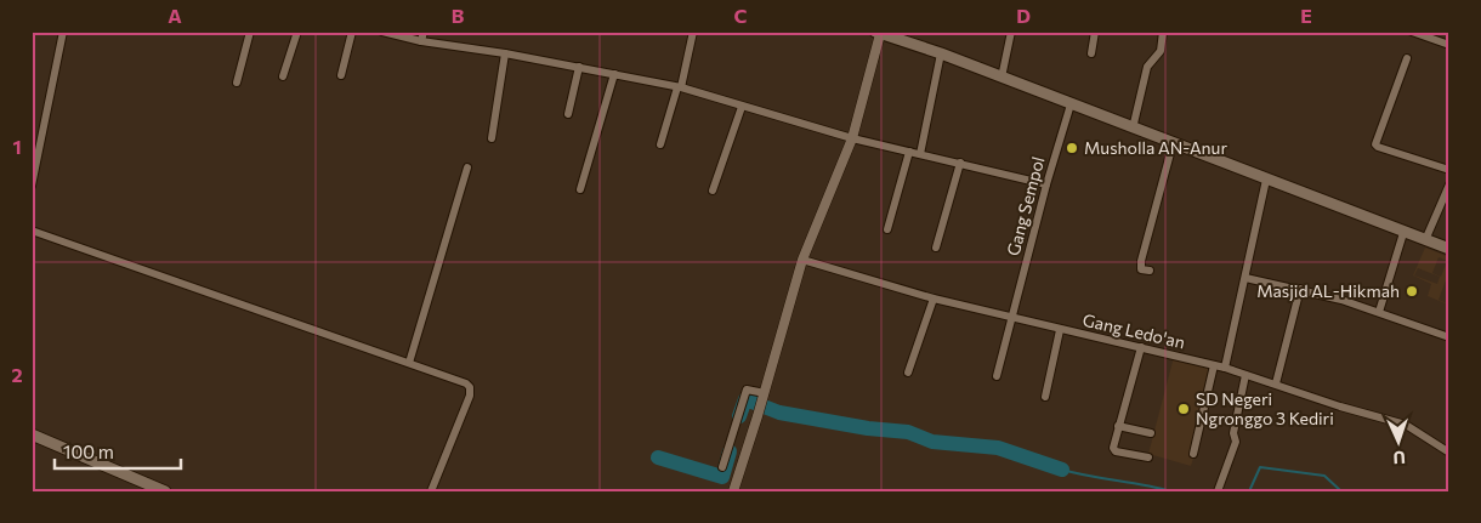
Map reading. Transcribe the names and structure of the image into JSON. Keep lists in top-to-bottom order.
{
  "streets": {
    "street": ["Gang Sempol", "Gang Ledo'an"]
  },
  "crossings": [
    ["Gang Sempol", "Gang Ledo'an"]
  ],
  "places": ["Musholla AN-Anur", "Masjid AL-Hikmah", "SD Negeri Ngronggo 3 Kediri"],
  "scale_bar": "100 m",
  "north": "bottom",
  "grid": {
    "columns": [
      "A",
      "B",
      "C",
      "D",
      "E"
    ],
    "rows": ["1", "2"]
  }
}
